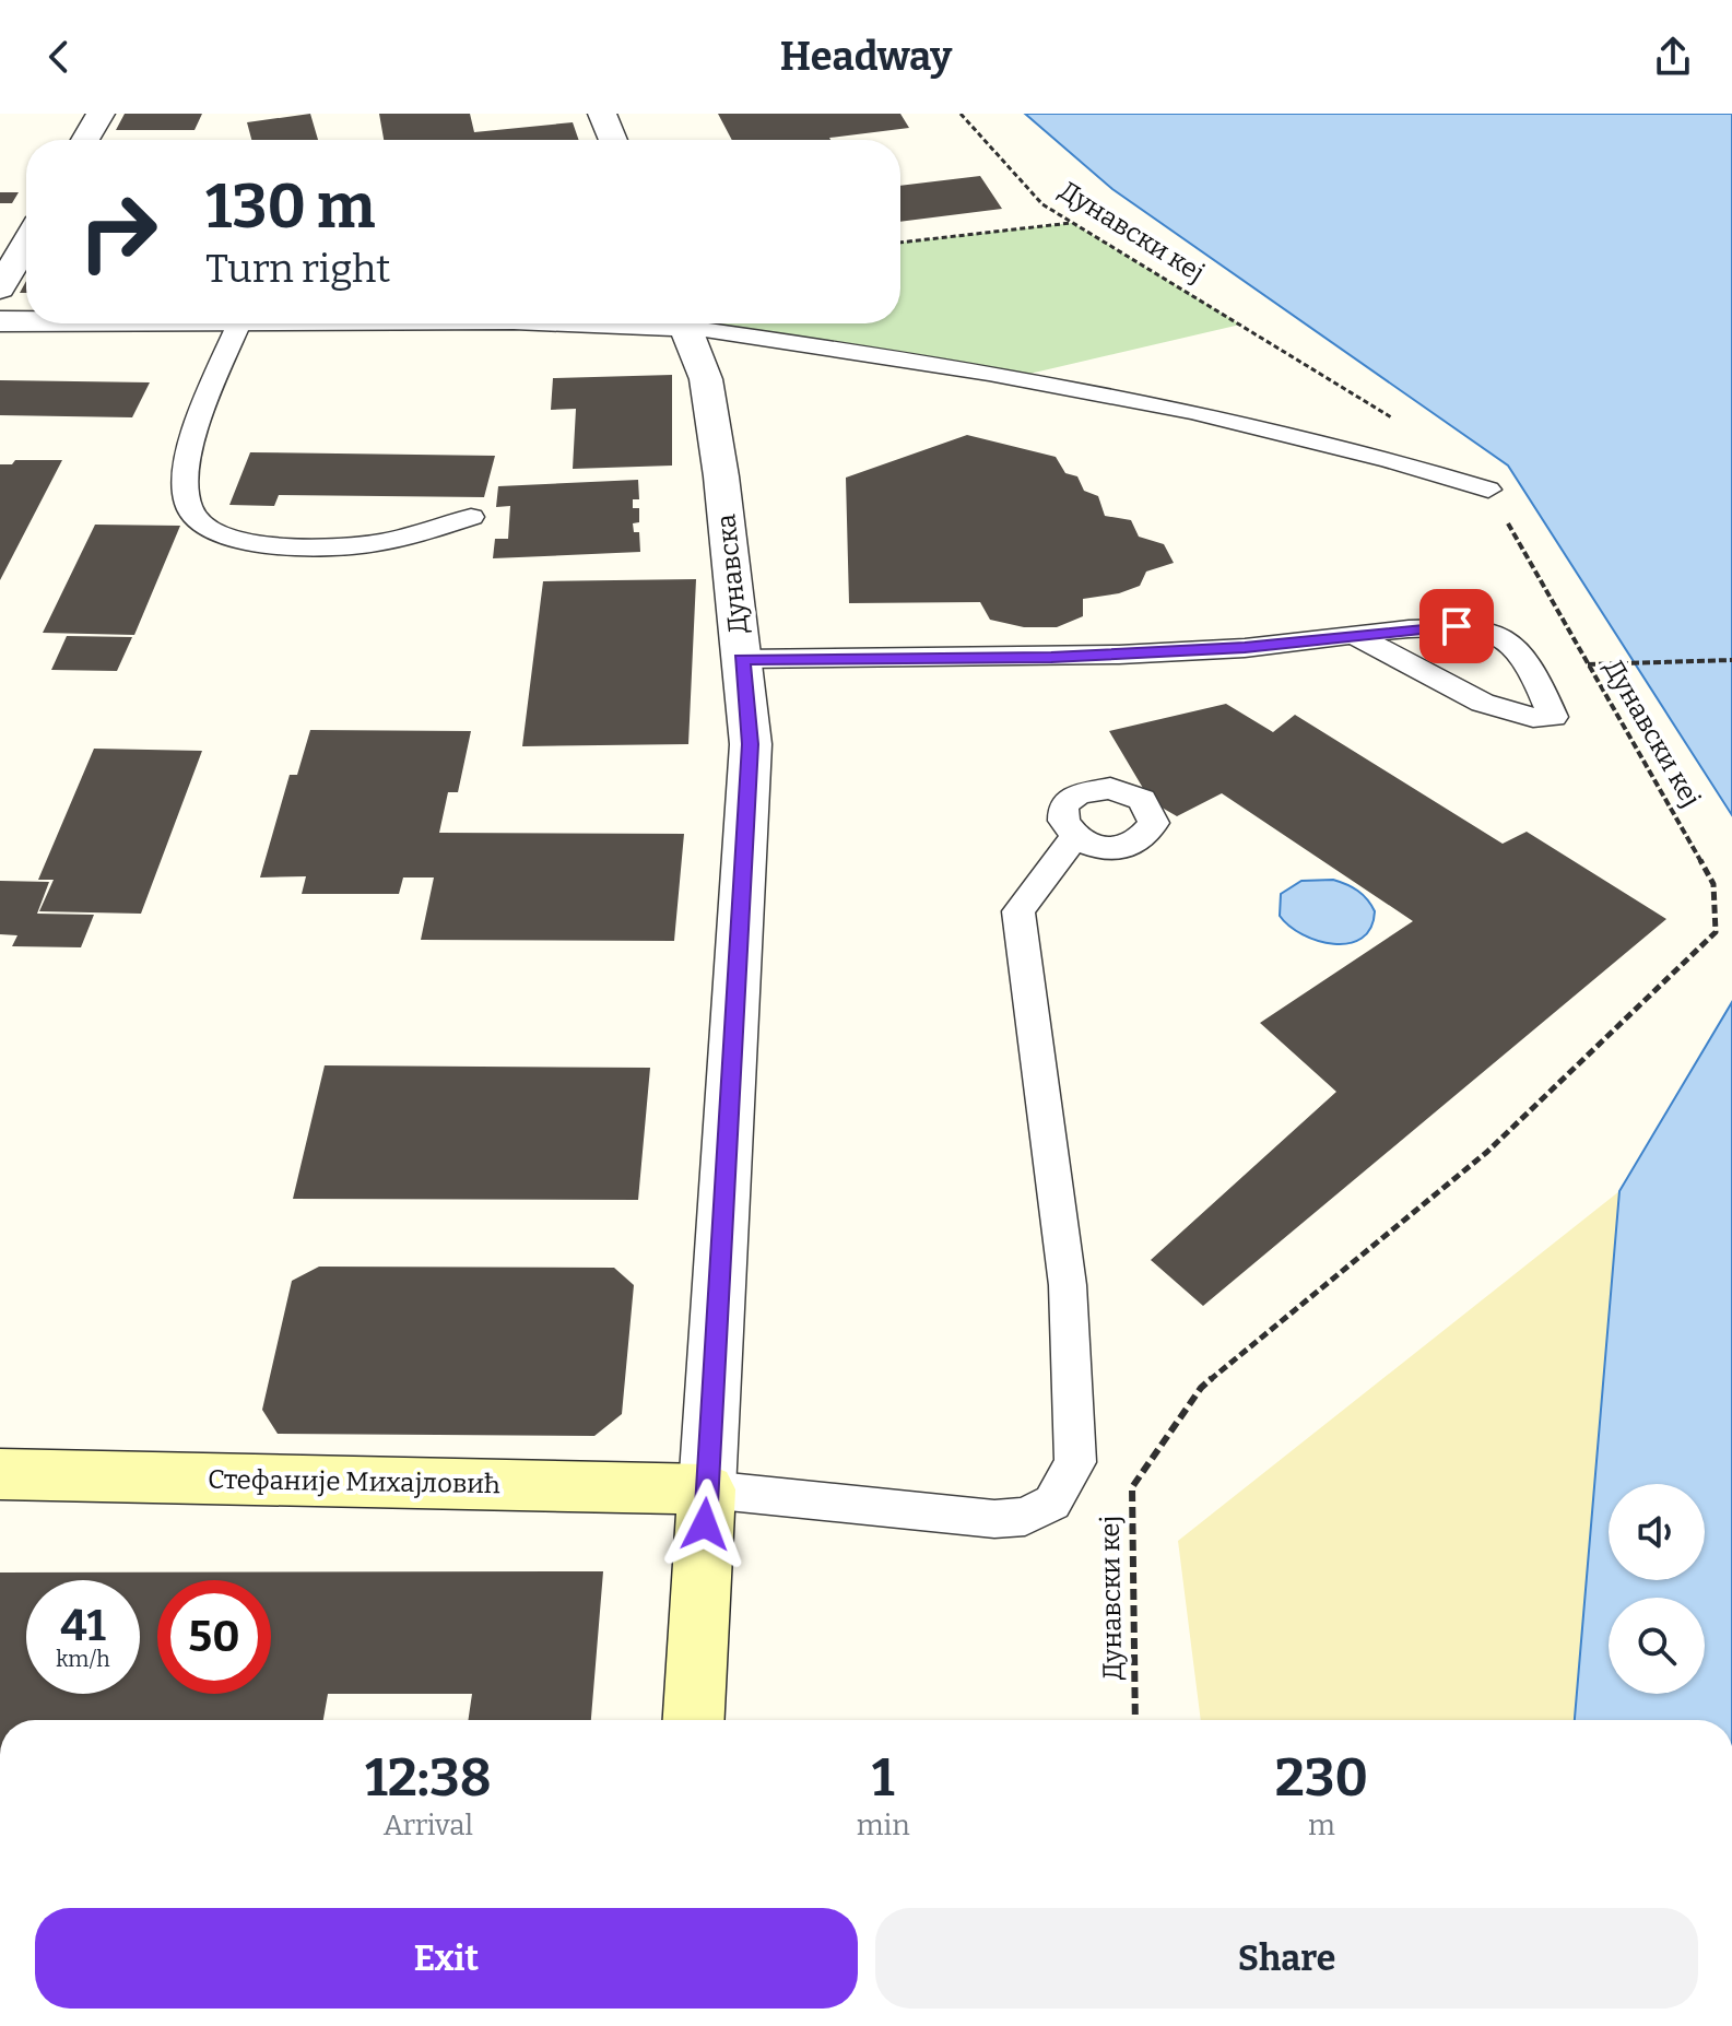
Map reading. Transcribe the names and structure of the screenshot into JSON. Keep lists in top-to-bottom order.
{
  "streets": {
    "main road": ["Дунавска", "Стефаније Михајловић"],
    "path": ["Дунавски кеј"]
  },
  "crossings": [
    ["Дунавска", "Стефаније Михајловић"]
  ],
  "page": {
    "header": "Headway",
    "turn": ["130 m", "Turn right"],
    "speed": "41 km/h",
    "limit": "50",
    "eta": [
      "12:38",
      "Arrival",
      "1",
      "min",
      "230",
      "m"
    ],
    "buttons": ["Exit", "Share"]
  }
}
